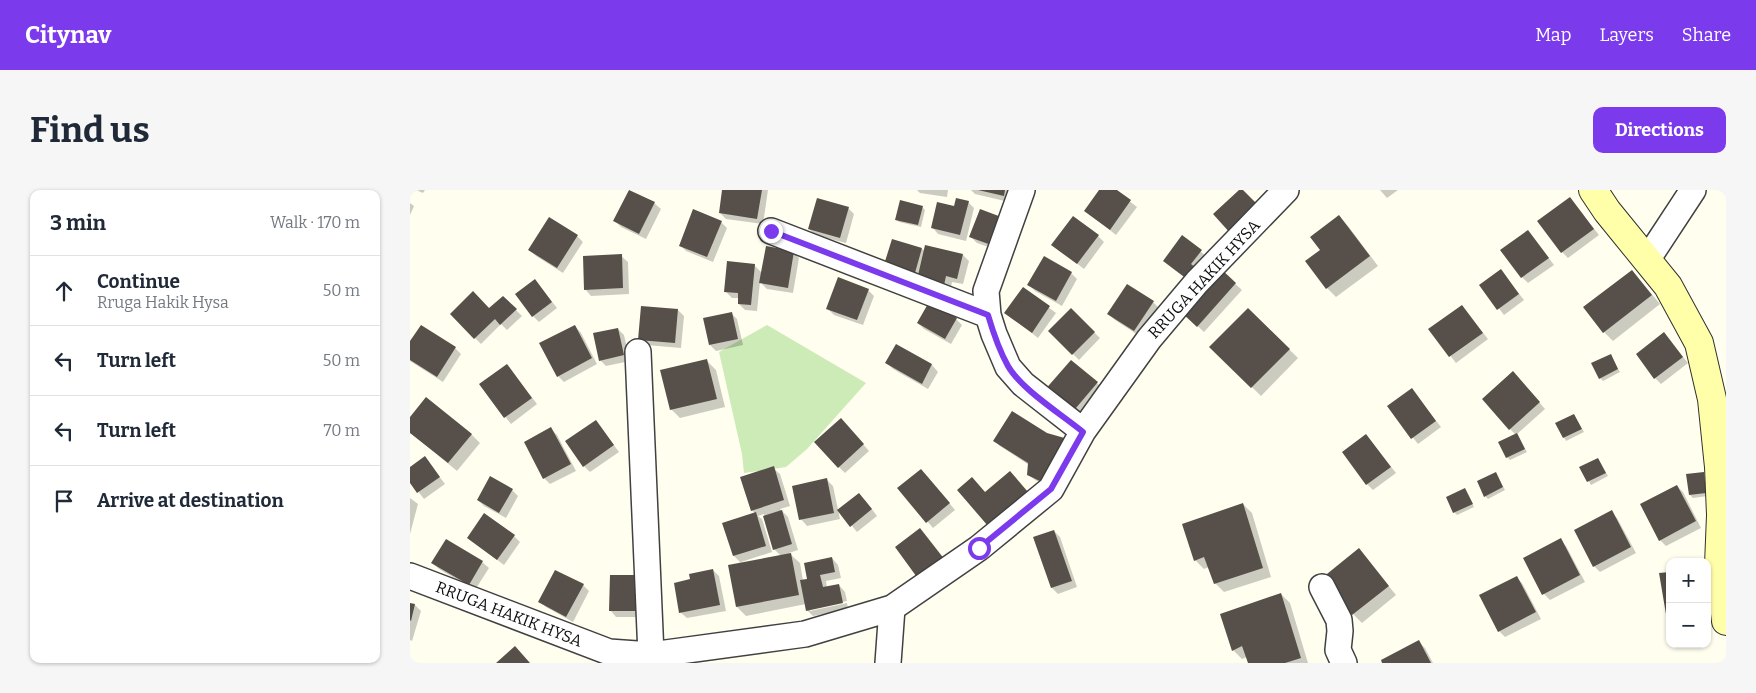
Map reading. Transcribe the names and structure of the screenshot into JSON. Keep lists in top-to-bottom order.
{
  "streets": {
    "street": ["RRUGA HAKIK HYSA"]
  },
  "page": {
    "header": "Citynav",
    "nav": ["Map", "Layers", "Share"],
    "buttons": "Directions",
    "title": "Find us",
    "heading": ["3 min", "Walk · 170 m"],
    "list": [
      ["Continue", "Rruga Hakik Hysa", "50 m"],
      ["Turn left", "50 m"],
      ["Turn left", "70 m"],
      "Arrive at destination"
    ],
    "map_buttons": ["+", "−"]
  }
}
